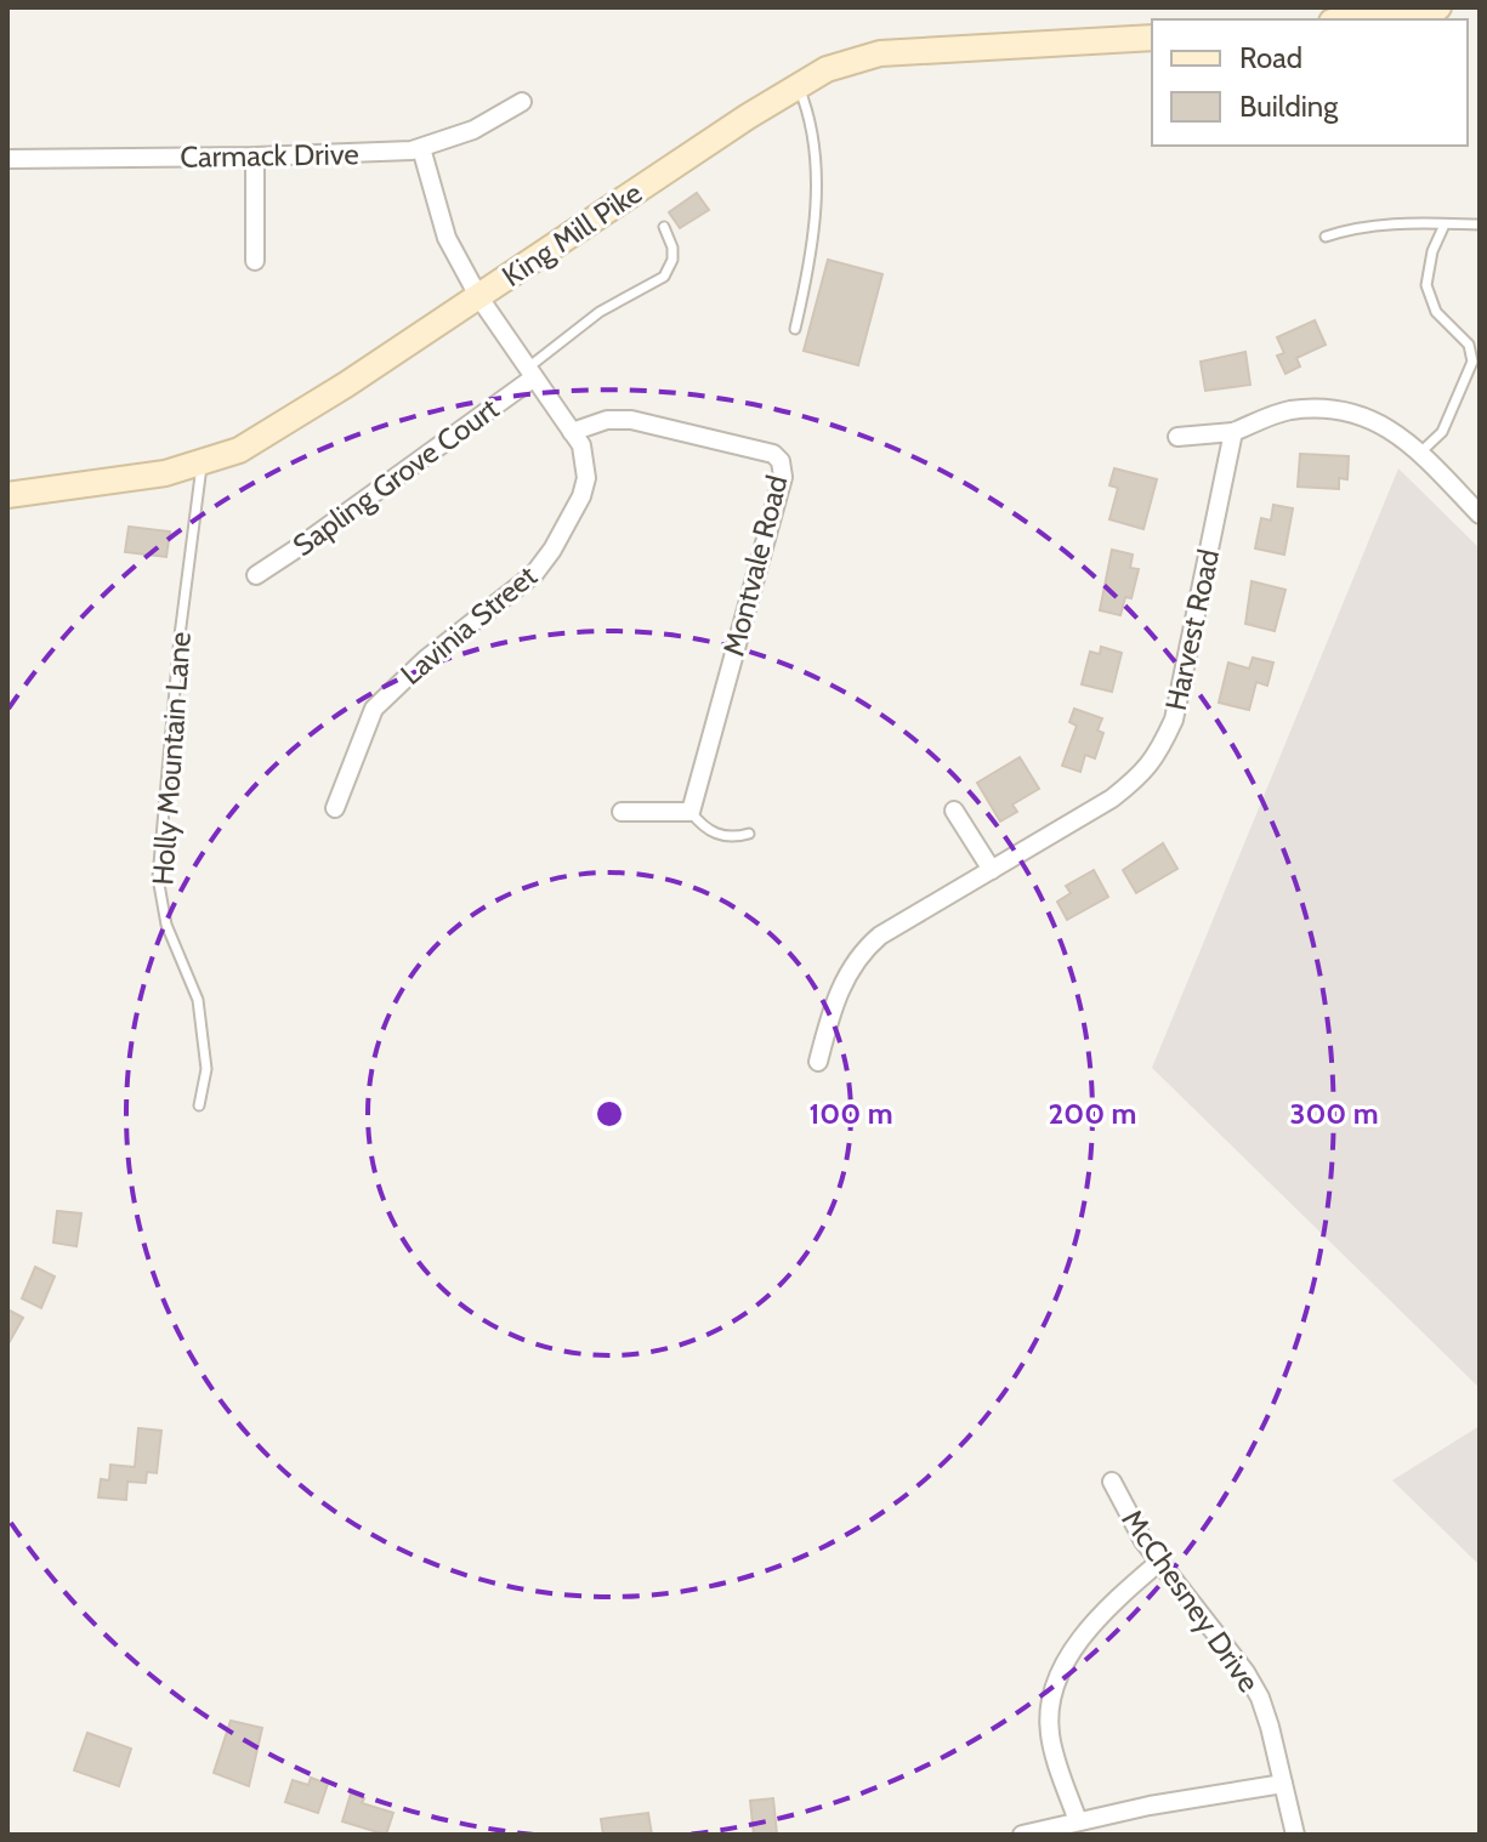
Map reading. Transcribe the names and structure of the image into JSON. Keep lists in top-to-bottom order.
{
  "streets": {
    "main road": ["King Mill Pike"],
    "street": [
      "Carmack Drive",
      "Sapling Grove Court",
      "Montvale Road",
      "Lavinia Street",
      "Harvest Road",
      "McChesney Drive"
    ],
    "lane": ["Holly Mountain Lane"]
  },
  "crossings": [
    ["Carmack Drive", "Lavinia Street"],
    ["King Mill Pike", "Lavinia Street"],
    ["King Mill Pike", "Holly Mountain Lane"],
    ["Sapling Grove Court", "Lavinia Street"],
    ["Montvale Road", "Lavinia Street"]
  ],
  "legend": ["Road", "Building"],
  "rings": ["100 m", "200 m", "300 m"]
}
